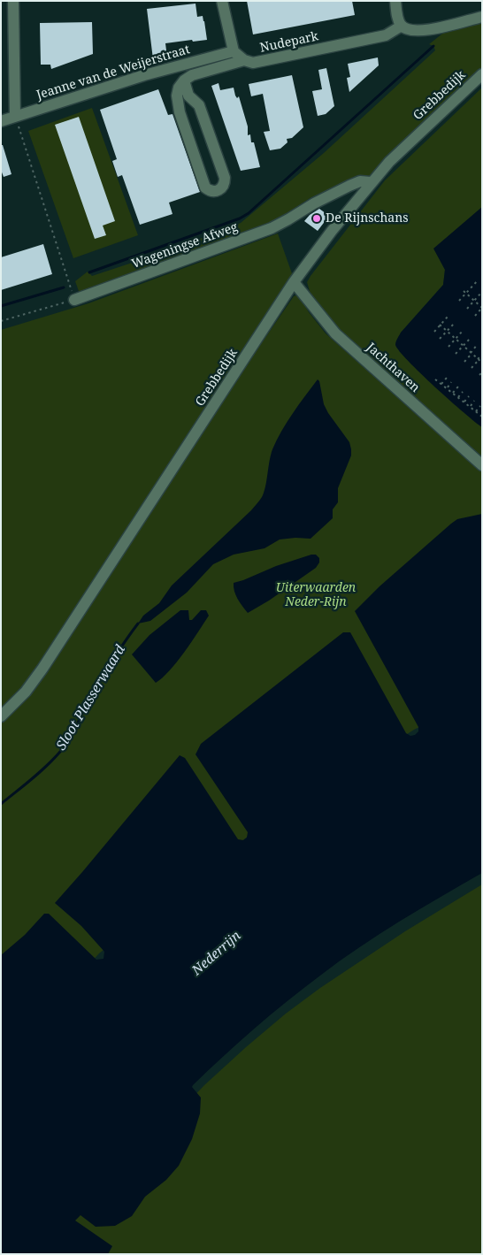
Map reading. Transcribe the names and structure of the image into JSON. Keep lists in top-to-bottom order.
{
  "streets": {
    "street": [
      "Nudepark",
      "Jeanne van de Weijerstraat",
      "Grebbedijk",
      "Wageningse Afweg",
      "Jachthaven"
    ]
  },
  "crossings": [
    ["Nudepark", "Jeanne van de Weijerstraat"],
    ["Grebbedijk", "Wageningse Afweg"],
    ["Grebbedijk", "Jachthaven"]
  ],
  "water": ["Sloot Plasserwaard", "Nederrijn"],
  "parks": ["Uiterwaarden Neder-Rijn"],
  "places": ["De Rijnschans"]
}
